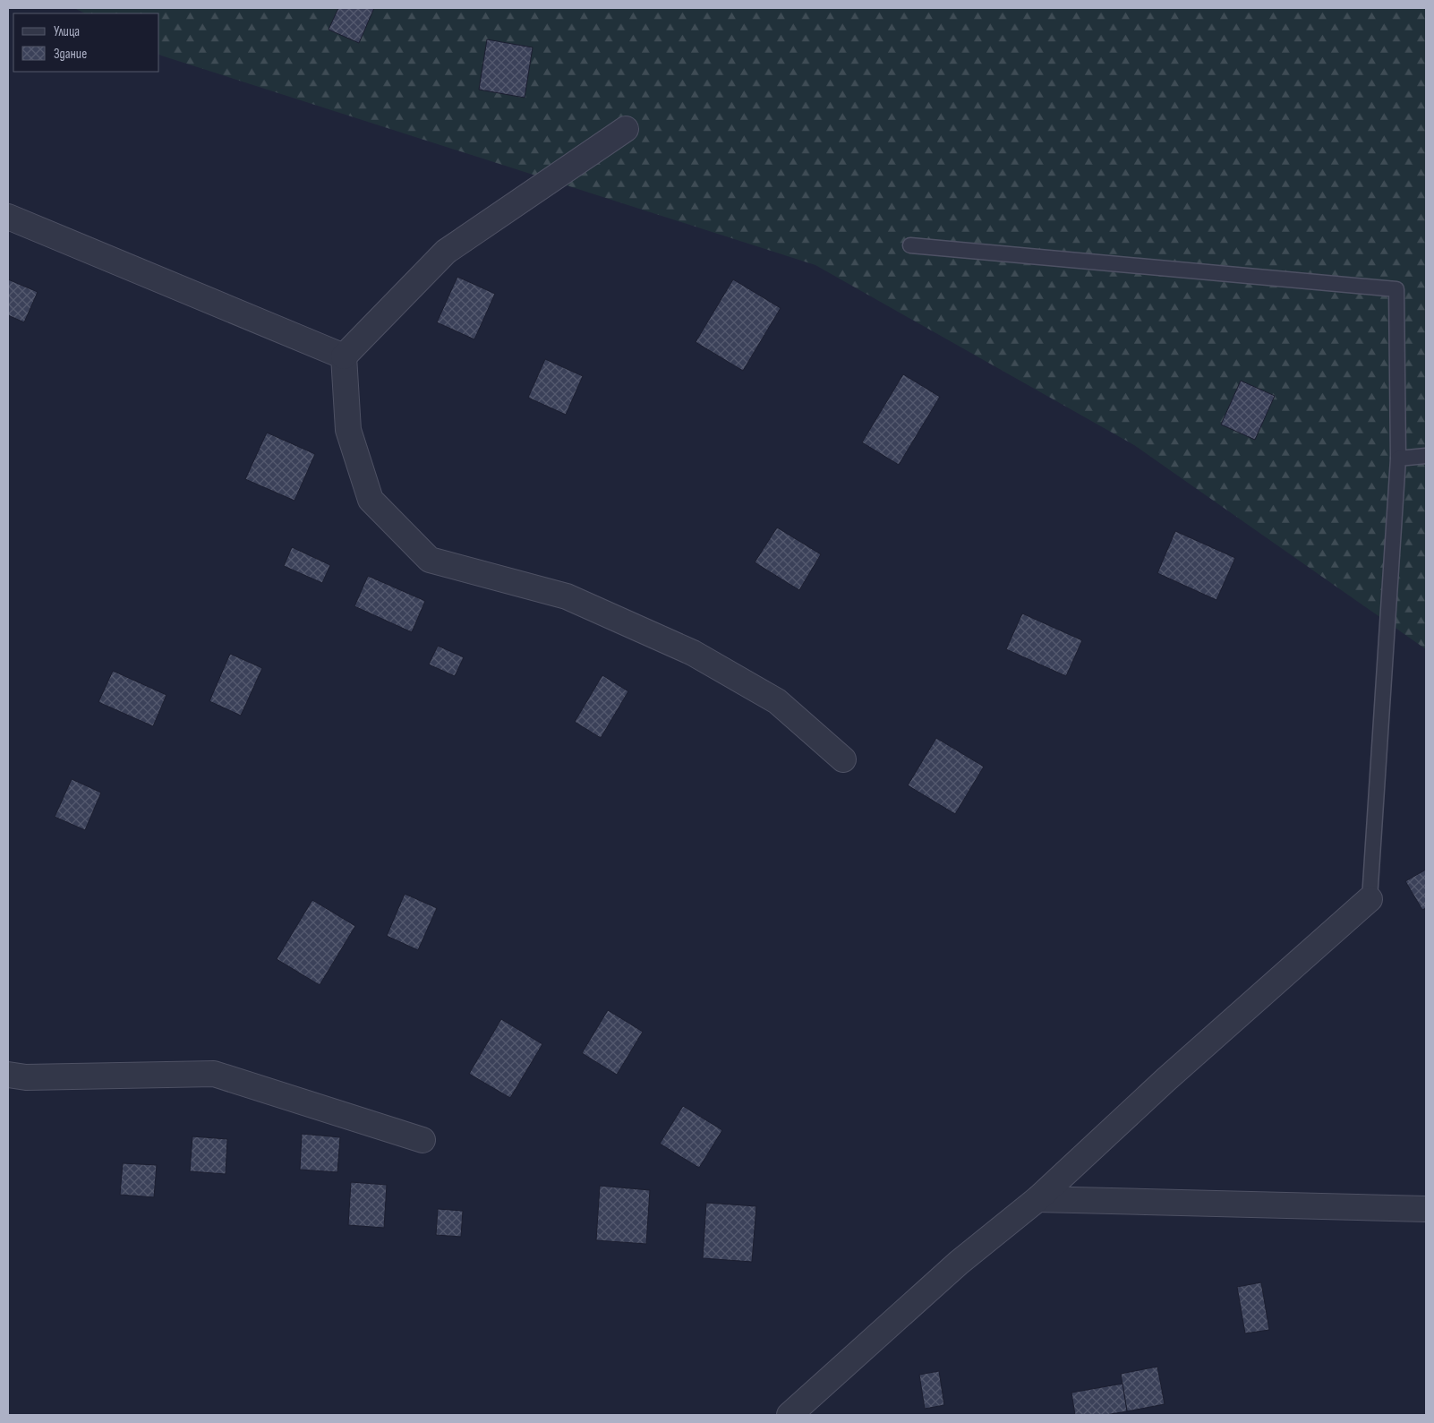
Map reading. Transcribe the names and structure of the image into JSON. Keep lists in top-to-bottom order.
{
  "legend": ["Улица", "Здание"]
}
